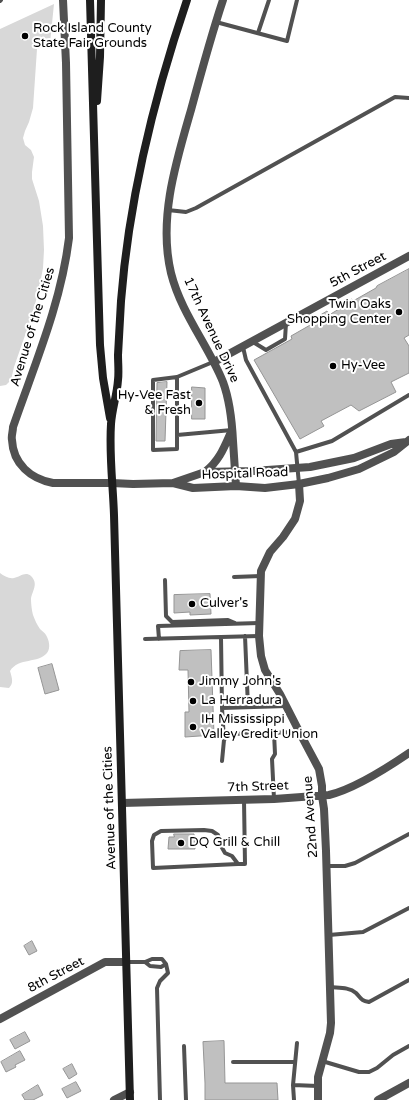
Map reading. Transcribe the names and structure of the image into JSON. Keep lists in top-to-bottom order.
{
  "streets": {
    "main road": ["Avenue of the Cities"],
    "street": [
      "5th Street",
      "17th Avenue Drive",
      "Hospital Road",
      "7th Street",
      "22nd Avenue",
      "8th Street"
    ]
  },
  "crossings": [
    ["5th Street", "17th Avenue Drive"],
    ["Avenue of the Cities", "Hospital Road"],
    ["Avenue of the Cities", "7th Street"],
    ["Avenue of the Cities", "8th Street"],
    ["17th Avenue Drive", "Hospital Road"],
    ["Hospital Road", "22nd Avenue"],
    ["7th Street", "22nd Avenue"]
  ],
  "places": [
    "Rock Island County State Fair Grounds",
    "Twin Oaks Shopping Center",
    "Hy-Vee",
    "Hy-Vee Fast & Fresh",
    "Culver's",
    "Jimmy John's",
    "La Herradura",
    "IH Mississippi Valley Credit Union",
    "DQ Grill & Chill"
  ]
}
